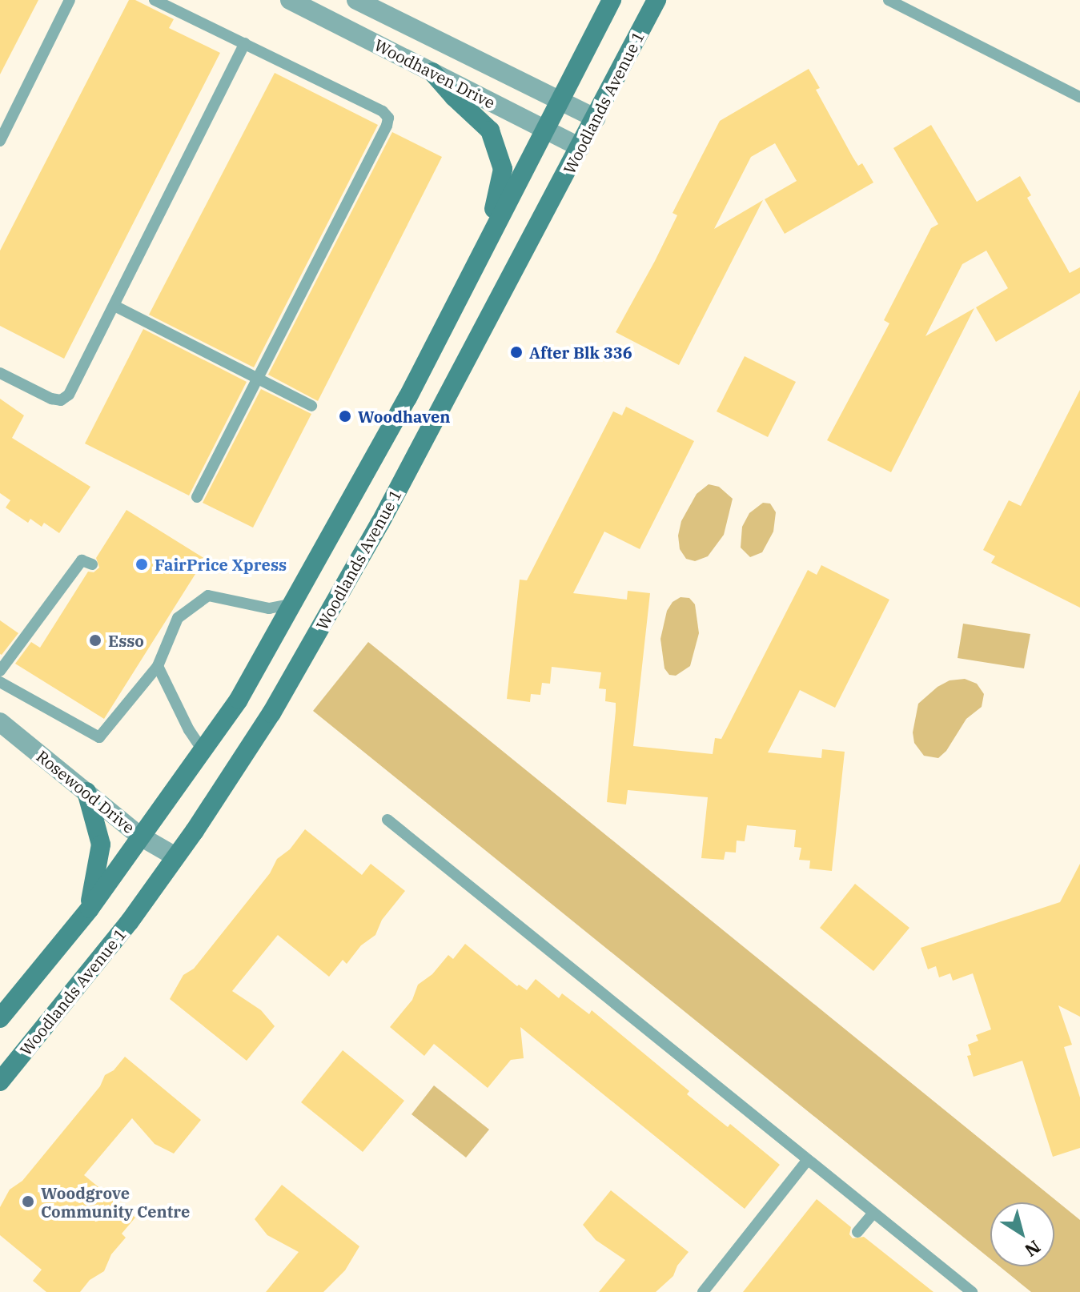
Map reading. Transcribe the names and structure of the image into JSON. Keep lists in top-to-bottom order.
{
  "streets": {
    "main road": ["Woodlands Avenue 1"],
    "street": ["Woodhaven Drive", "Rosewood Drive"]
  },
  "crossings": [
    ["Woodhaven Drive", "Woodlands Avenue 1"],
    ["Woodlands Avenue 1", "Rosewood Drive"]
  ],
  "places": [
    "After Blk 336",
    "Woodhaven",
    "FairPrice Xpress",
    "Esso",
    "Woodgrove Community Centre"
  ],
  "north": "bottom right"
}
